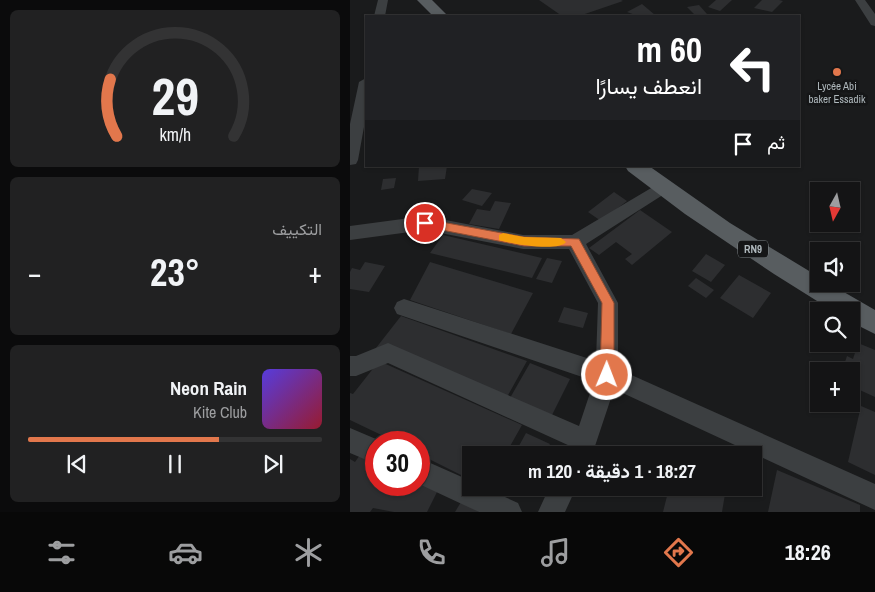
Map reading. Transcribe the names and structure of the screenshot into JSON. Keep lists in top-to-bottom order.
{
  "streets": {
    "main road": ["RN9"]
  },
  "places": ["Lycée Abi baker Essadik"],
  "north": "bottom",
  "page": {
    "turn": ["60 m", "انعطف يسارًا"],
    "then": "ثم",
    "tile": "التكييف",
    "map_buttons": "+",
    "heat": ["−", "23°", "+"],
    "song": ["Neon Rain", "Kite Club"],
    "limit": "30",
    "trip": "18:27 · 1 دقيقة · 120 m",
    "tabs": "18:26",
    "gauge": ["29", "km/h"]
  }
}
